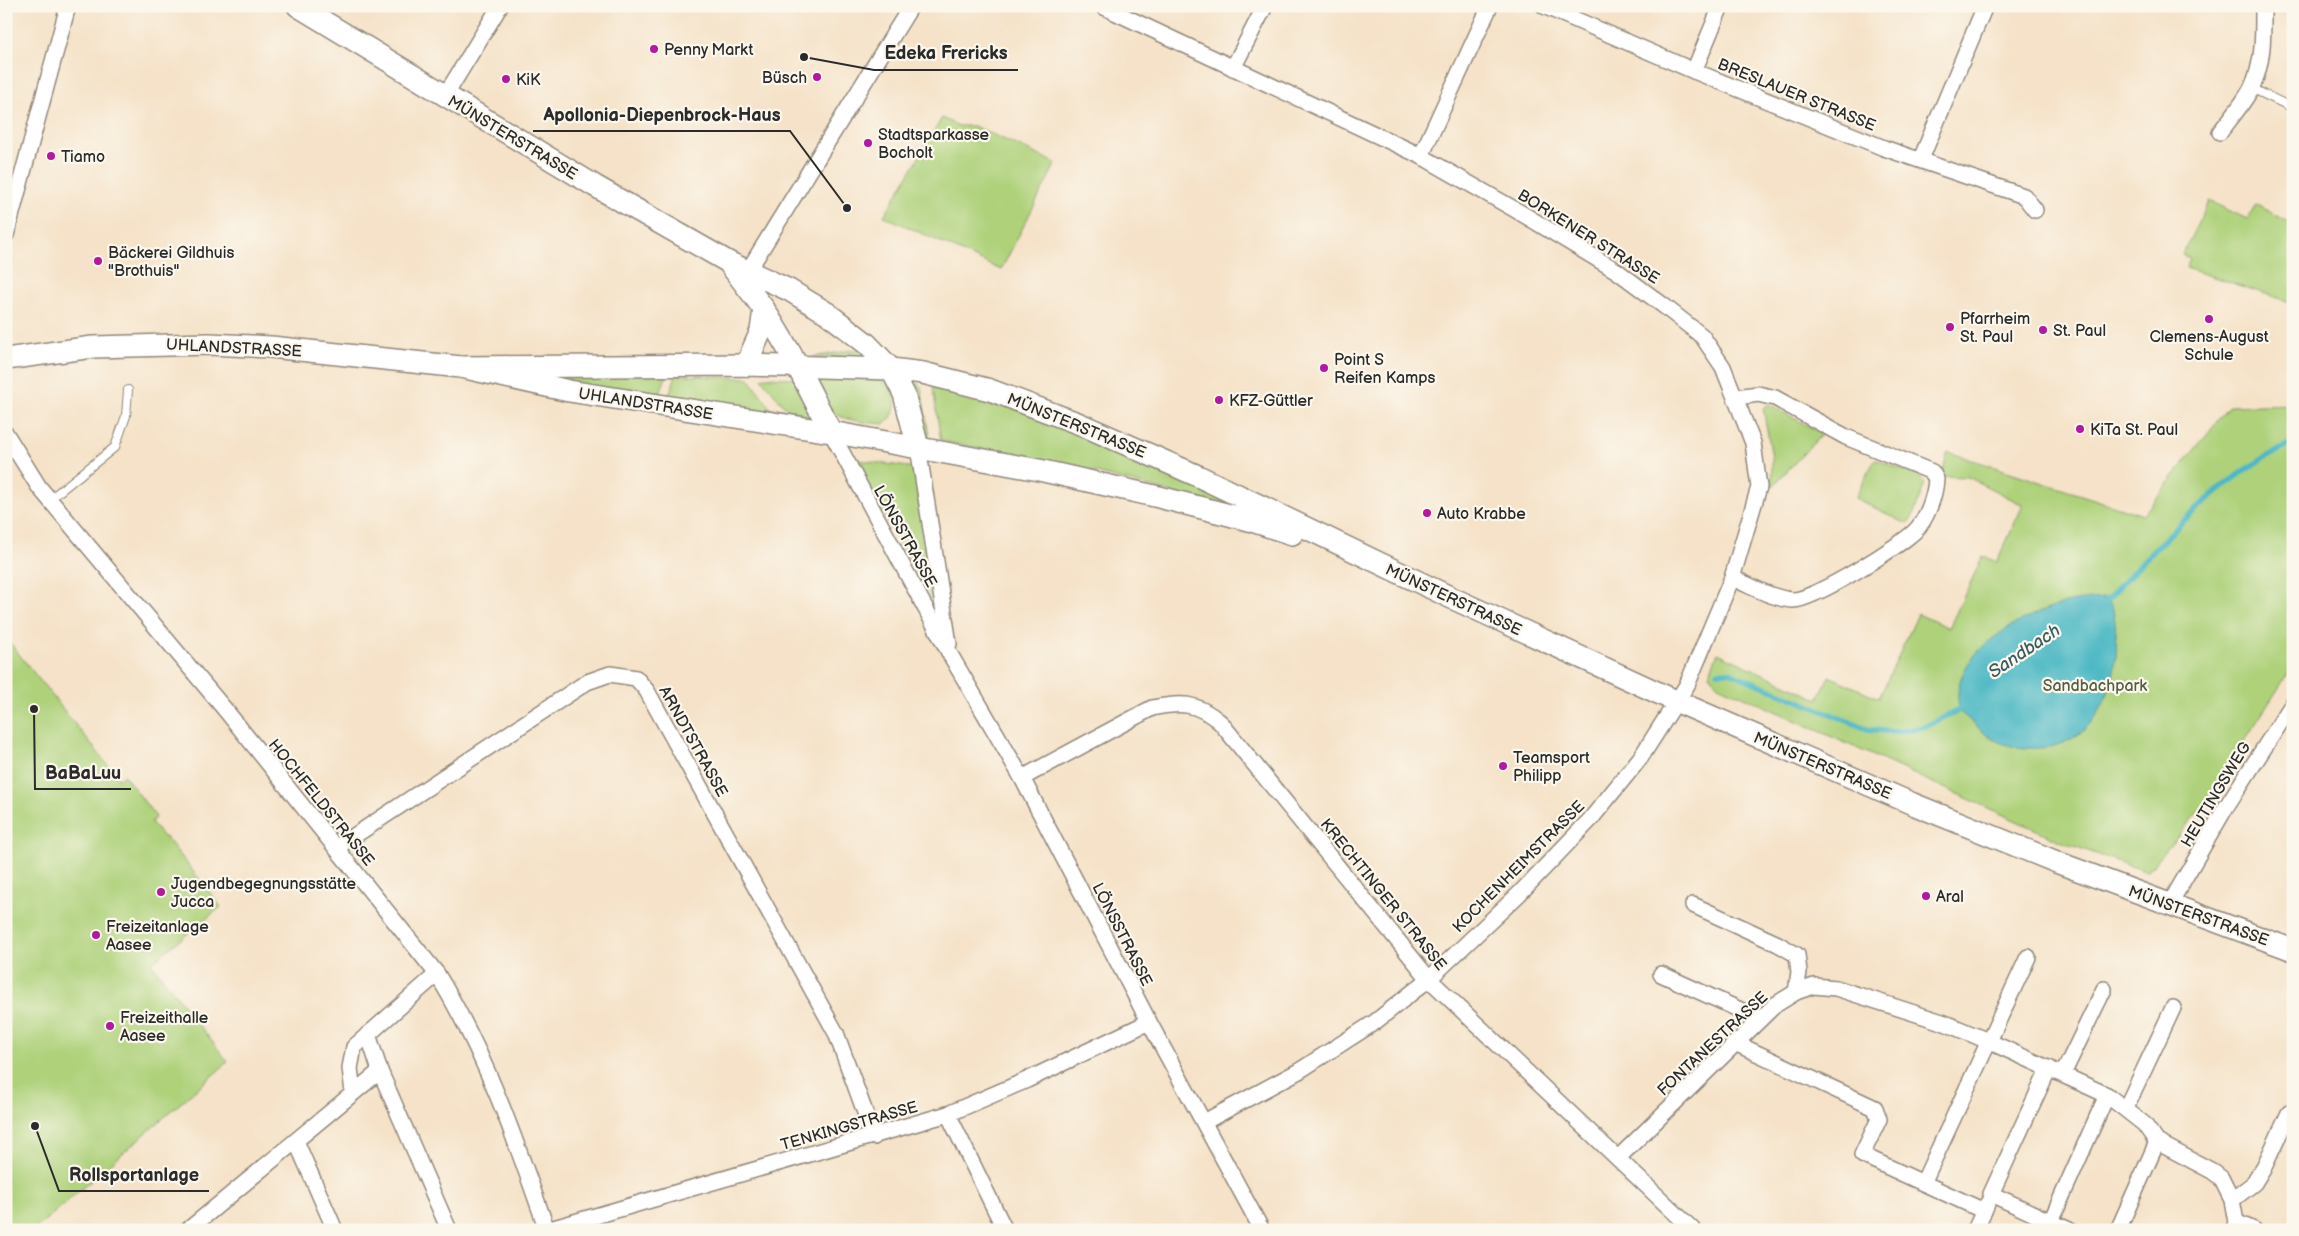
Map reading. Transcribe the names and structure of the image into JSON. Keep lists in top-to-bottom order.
{
  "streets": {
    "main road": ["MÜNSTERSTRASSE", "UHLANDSTRASSE"],
    "street": [
      "BRESLAUER STRASSE",
      "BORKENER STRASSE",
      "LÖNSSTRASSE",
      "ARNDTSTRASSE",
      "HEUTINGSWEG",
      "HOCHFELDSTRASSE",
      "KOCHENHEIMSTRASSE",
      "KRECHTINGER STRASSE",
      "FONTANESTRASSE",
      "TENKINGSTRASSE"
    ]
  },
  "crossings": [
    ["MÜNSTERSTRASSE", "BORKENER STRASSE"],
    ["MÜNSTERSTRASSE", "UHLANDSTRASSE"],
    ["MÜNSTERSTRASSE", "LÖNSSTRASSE"],
    ["MÜNSTERSTRASSE", "HEUTINGSWEG"],
    ["MÜNSTERSTRASSE", "KOCHENHEIMSTRASSE"],
    ["BORKENER STRASSE", "KOCHENHEIMSTRASSE"],
    ["UHLANDSTRASSE", "LÖNSSTRASSE"],
    ["LÖNSSTRASSE", "KOCHENHEIMSTRASSE"],
    ["LÖNSSTRASSE", "KRECHTINGER STRASSE"],
    ["LÖNSSTRASSE", "TENKINGSTRASSE"],
    ["ARNDTSTRASSE", "HOCHFELDSTRASSE"],
    ["ARNDTSTRASSE", "TENKINGSTRASSE"],
    ["HOCHFELDSTRASSE", "TENKINGSTRASSE"],
    ["KOCHENHEIMSTRASSE", "KRECHTINGER STRASSE"],
    ["KRECHTINGER STRASSE", "FONTANESTRASSE"]
  ],
  "water": ["Sandbach"],
  "parks": ["Sandbachpark"],
  "places": [
    "Penny Markt",
    "Edeka Frericks",
    "Büsch",
    "KiK",
    "Stadtsparkasse Bocholt",
    "Tiamo",
    "Apollonia-Diepenbrock-Haus",
    "Bäckerei Gildhuis \"Brothuis\"",
    "Clemens-August Schule",
    "Pfarrheim St. Paul",
    "St. Paul",
    "Point S Reifen Kamps",
    "KFZ-Güttler",
    "KiTa St. Paul",
    "Auto Krabbe",
    "BaBaLuu",
    "Teamsport Philipp",
    "Jugendbegegnungsstätte Jucca",
    "Aral",
    "Freizeitanlage Aasee",
    "Freizeithalle Aasee",
    "Rollsportanlage"
  ]
}
